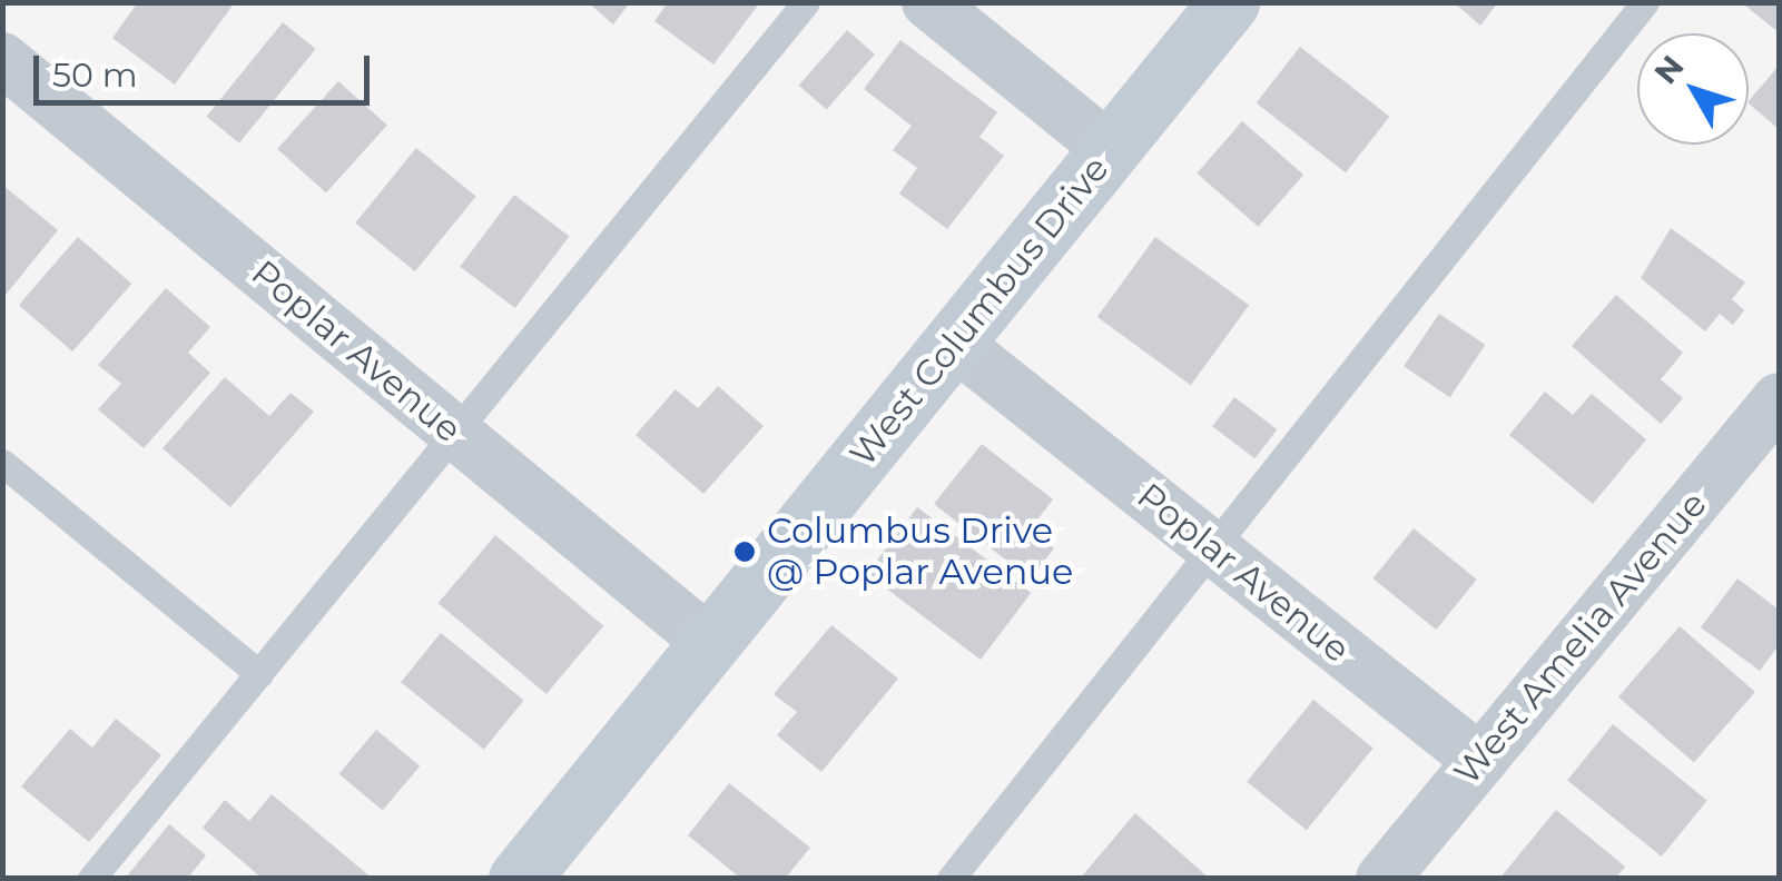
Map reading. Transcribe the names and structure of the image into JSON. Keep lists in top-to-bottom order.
{
  "streets": {
    "main road": ["West Columbus Drive"],
    "street": ["Poplar Avenue", "West Amelia Avenue"]
  },
  "crossings": [
    ["West Columbus Drive", "Poplar Avenue"],
    ["Poplar Avenue", "West Amelia Avenue"]
  ],
  "places": ["Columbus Drive @ Poplar Avenue"],
  "scale_bar": "50 m",
  "north": "top left"
}
